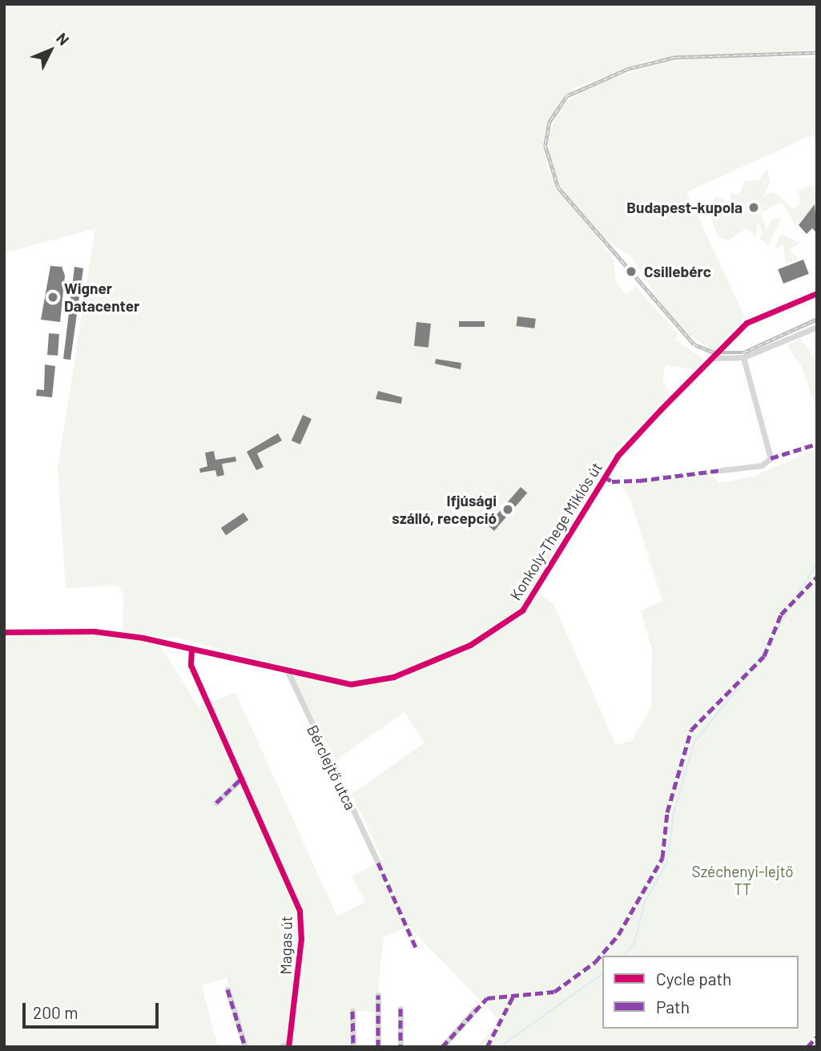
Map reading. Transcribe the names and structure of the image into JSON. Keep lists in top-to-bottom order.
{
  "streets": {
    "street": ["Konkoly-Thege Miklós út", "Bérclejtő utca", "Magas út"]
  },
  "crossings": [
    ["Konkoly-Thege Miklós út", "Bérclejtő utca"],
    ["Konkoly-Thege Miklós út", "Magas út"]
  ],
  "parks": ["Széchenyi-lejtő TT"],
  "places": [
    "Budapest-kupola",
    "Csillebérc",
    "Wigner Datacenter",
    "Ifjúsági szálló, recepció"
  ],
  "legend": ["Cycle path", "Path"],
  "scale_bar": "200 m",
  "north": "top right"
}
